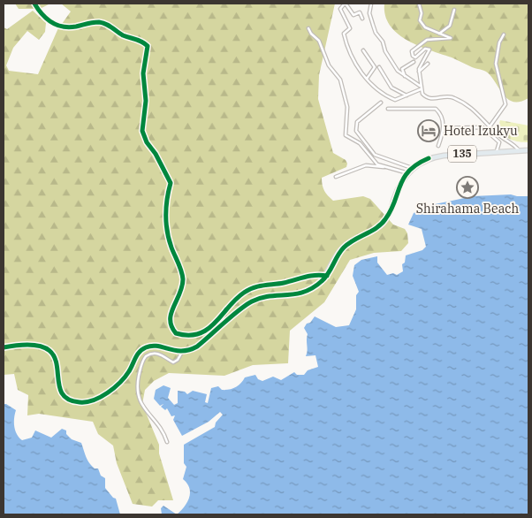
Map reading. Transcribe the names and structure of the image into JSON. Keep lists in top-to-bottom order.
{
  "streets": {
    "highway": ["135"]
  },
  "places": {
    "hotel": ["Hotel Izukyu"],
    "place": ["Shirahama Beach"]
  }
}
